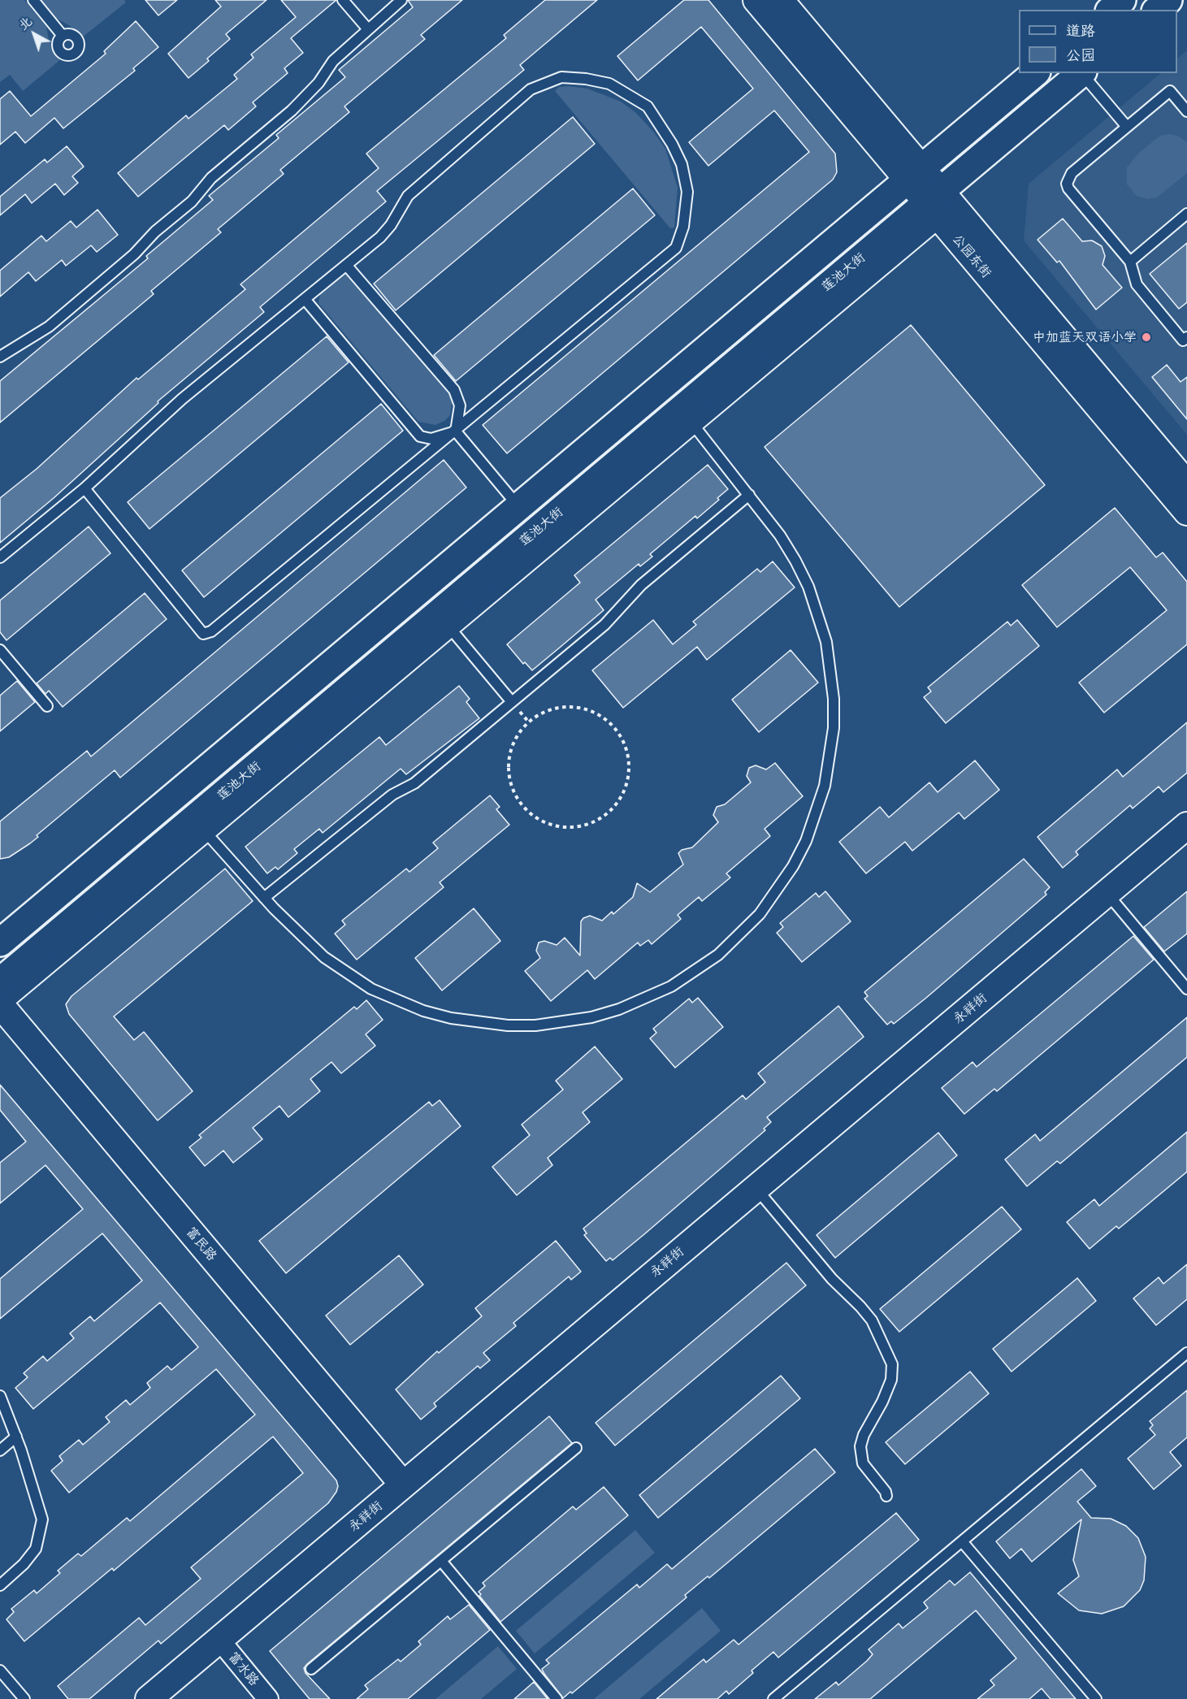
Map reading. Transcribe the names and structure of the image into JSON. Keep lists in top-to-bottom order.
{
  "streets": {
    "main road": ["莲池大街"],
    "street": [
      "公园东街",
      "永祥街",
      "富民路",
      "富水路"
    ]
  },
  "crossings": [
    ["公园东街", "莲池大街"],
    ["永祥街", "富民路"],
    ["永祥街", "富水路"]
  ],
  "places": ["中加蓝天双语小学"],
  "legend": ["道路", "公园"],
  "north": "top left"
}
